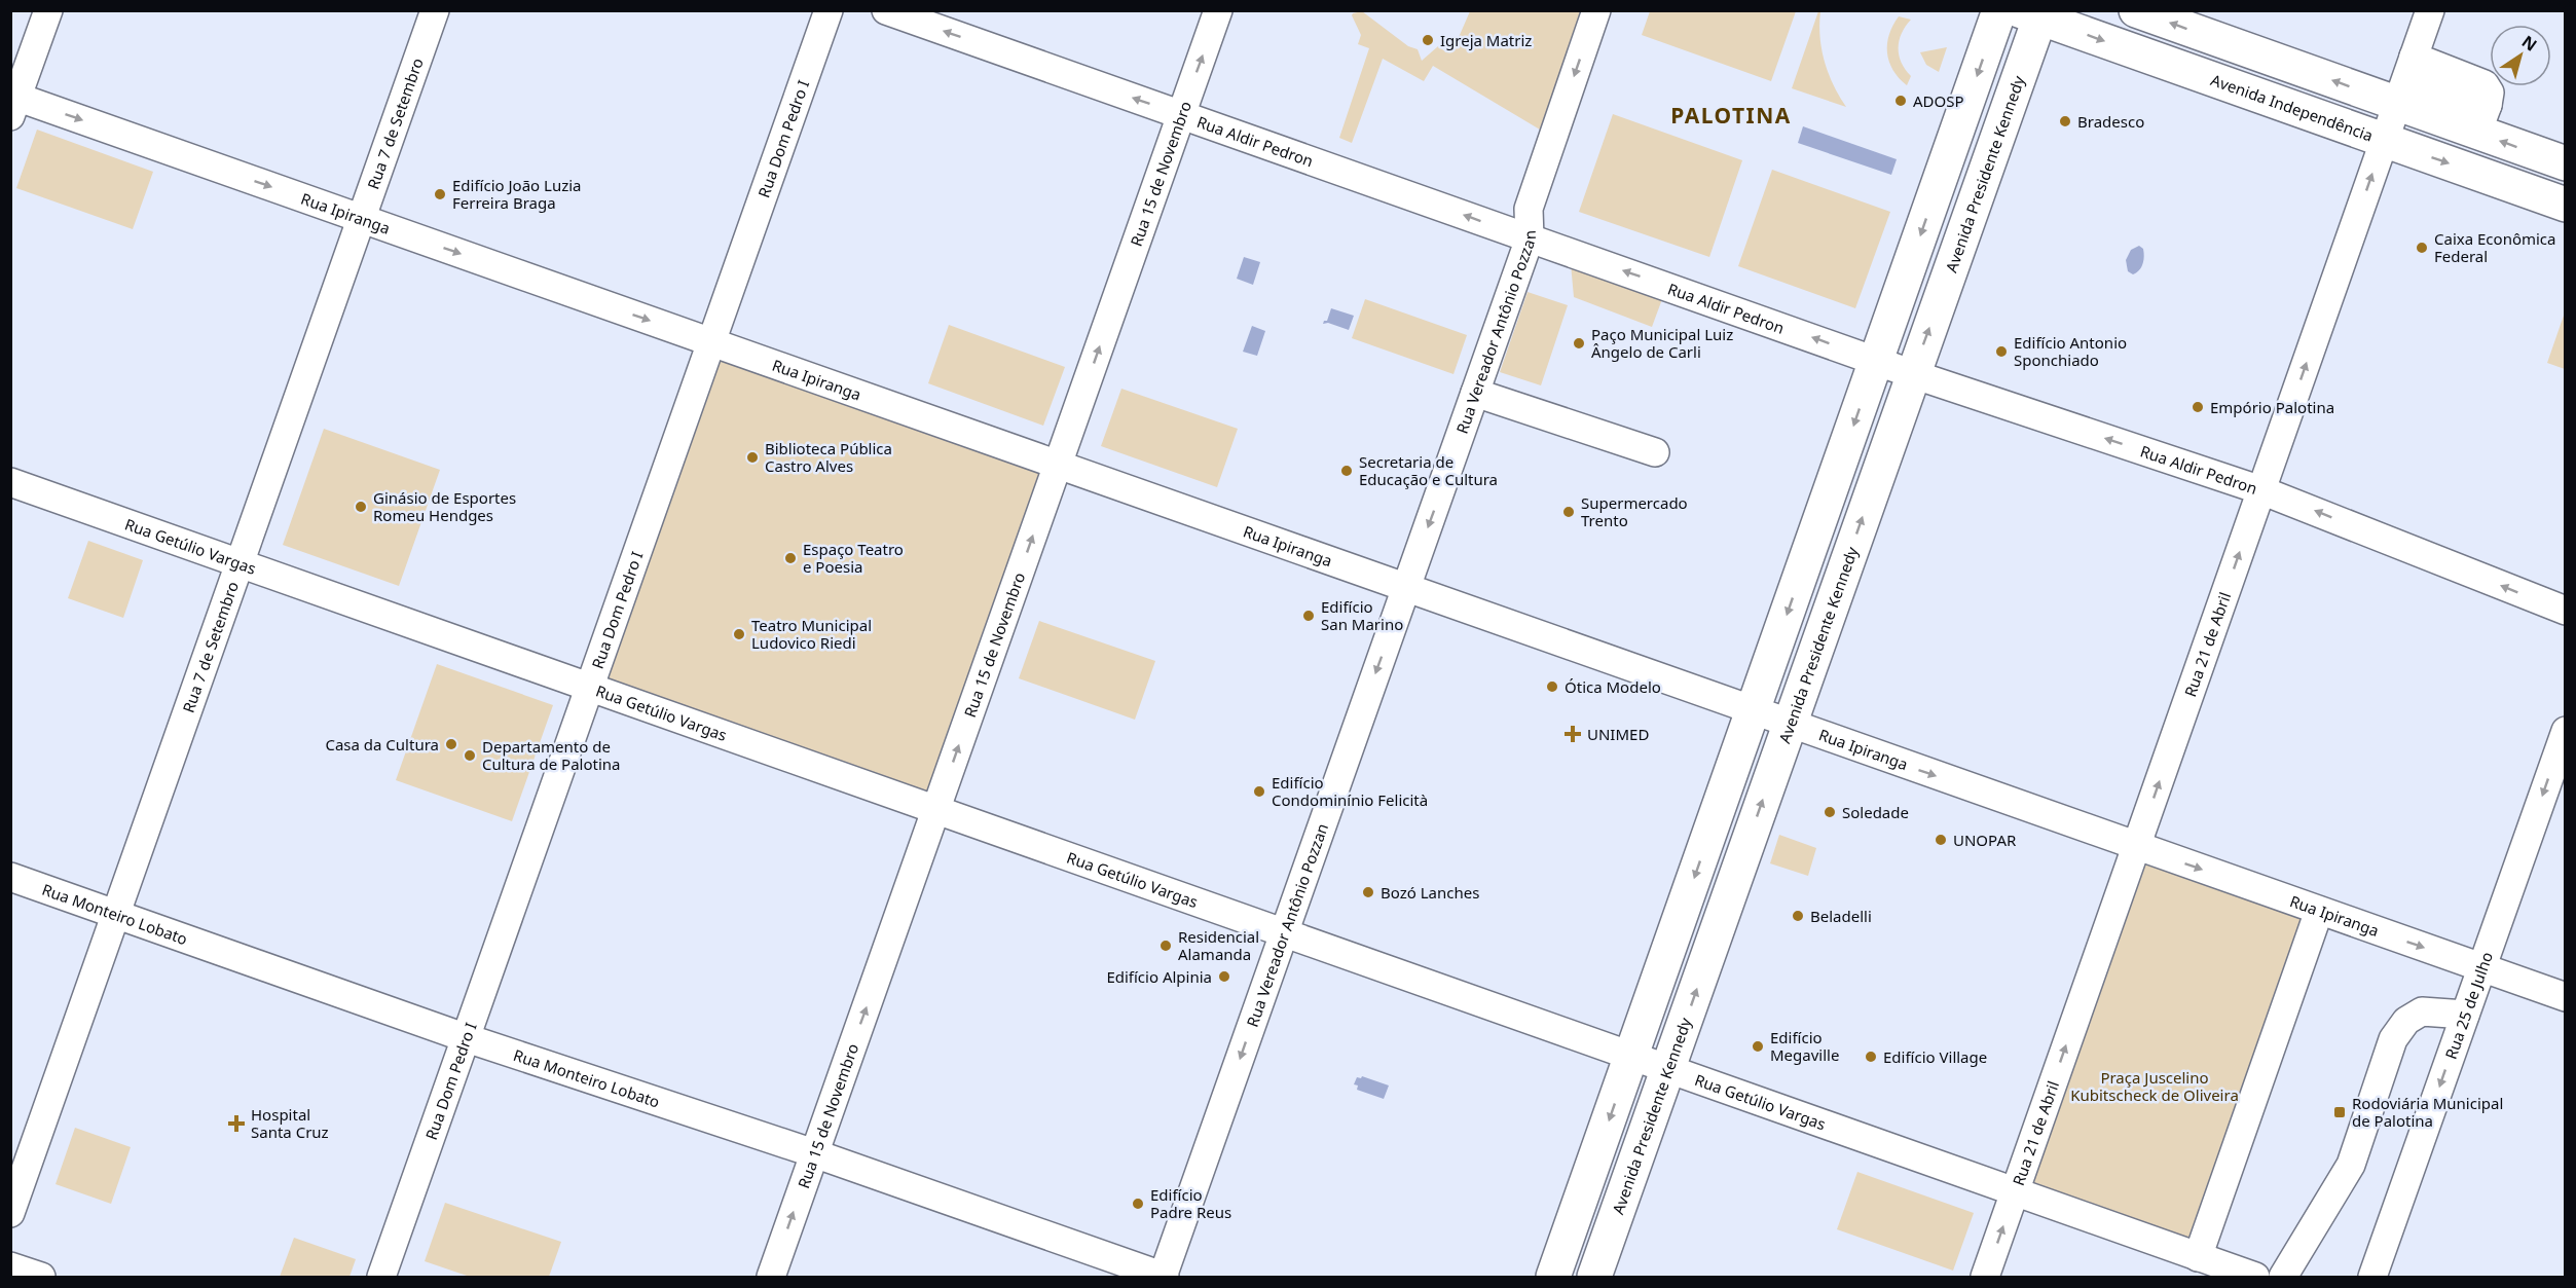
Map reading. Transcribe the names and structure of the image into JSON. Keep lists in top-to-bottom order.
{
  "streets": {
    "main road": ["Avenida Independência", "Avenida Presidente Kennedy"],
    "street": [
      "Rua 7 de Setembro",
      "Rua Dom Pedro I",
      "Rua Aldir Pedron",
      "Rua 15 de Novembro",
      "Rua Ipiranga",
      "Rua Vereador Antônio Pozzan",
      "Rua Getúlio Vargas",
      "Rua 21 de Abril",
      "Rua Monteiro Lobato",
      "Rua 25 de Julho"
    ]
  },
  "crossings": [
    ["Avenida Independência", "Avenida Presidente Kennedy"],
    ["Avenida Independência", "Rua 21 de Abril"],
    ["Rua 7 de Setembro", "Rua Ipiranga"],
    ["Rua 7 de Setembro", "Rua Getúlio Vargas"],
    ["Rua 7 de Setembro", "Rua Monteiro Lobato"],
    ["Rua Dom Pedro I", "Rua Ipiranga"],
    ["Rua Dom Pedro I", "Rua Getúlio Vargas"],
    ["Rua Dom Pedro I", "Rua Monteiro Lobato"],
    ["Rua Aldir Pedron", "Rua 15 de Novembro"],
    ["Rua Aldir Pedron", "Avenida Presidente Kennedy"],
    ["Rua Aldir Pedron", "Rua Vereador Antônio Pozzan"],
    ["Rua Aldir Pedron", "Rua 21 de Abril"],
    ["Rua 15 de Novembro", "Rua Ipiranga"],
    ["Rua 15 de Novembro", "Rua Getúlio Vargas"],
    ["Rua 15 de Novembro", "Rua Monteiro Lobato"],
    ["Avenida Presidente Kennedy", "Rua Ipiranga"],
    ["Avenida Presidente Kennedy", "Rua Getúlio Vargas"],
    ["Rua Ipiranga", "Rua Vereador Antônio Pozzan"],
    ["Rua Ipiranga", "Rua 21 de Abril"],
    ["Rua Ipiranga", "Rua 25 de Julho"],
    ["Rua Vereador Antônio Pozzan", "Rua Getúlio Vargas"],
    ["Rua Vereador Antônio Pozzan", "Rua Monteiro Lobato"],
    ["Rua Getúlio Vargas", "Rua 21 de Abril"]
  ],
  "one_way": [
    "Rua Aldir Pedron",
    "Rua 15 de Novembro",
    "Rua Ipiranga",
    "Rua Vereador Antônio Pozzan"
  ],
  "districts": ["PALOTINA"],
  "parks": ["Praça Juscelino Kubitscheck de Oliveira"],
  "places": {
    "other": [
      "Igreja Matriz",
      "ADOSP",
      "Bradesco",
      "Edifício João Luzia Ferreira Braga",
      "Caixa Econômica Federal",
      "Paço Municipal Luiz Ângelo de Carli",
      "Edifício Antonio Sponchiado",
      "Empório Palotina",
      "Biblioteca Pública Castro Alves",
      "Secretaria de Educação e Cultura",
      "Ginásio de Esportes Romeu Hendges",
      "Supermercado Trento",
      "Espaço Teatro e Poesia",
      "Edifício San Marino",
      "Teatro Municipal Ludovico Riedi",
      "Ótica Modelo",
      "Casa da Cultura",
      "Departamento de Cultura de Palotina",
      "Edifício Condominínio Felicità",
      "Soledade",
      "UNOPAR",
      "Bozó Lanches",
      "Beladelli",
      "Residencial Alamanda",
      "Edifício Alpinia",
      "Edifício Megaville",
      "Edifício Village",
      "Edifício Padre Reus"
    ],
    "health": ["UNIMED", "Hospital Santa Cruz"],
    "transit": ["Rodoviária Municipal de Palotina"]
  },
  "north": "top right"
}
